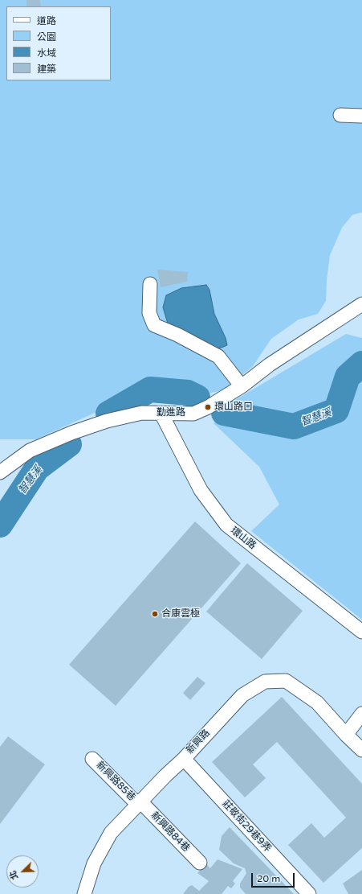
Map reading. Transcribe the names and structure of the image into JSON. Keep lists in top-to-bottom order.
{
  "streets": {
    "street": [
      "勤進路",
      "環山路",
      "新興路",
      "新興路85巷",
      "莊敬街29巷9弄",
      "新興路84巷"
    ]
  },
  "crossings": [
    ["勤進路", "環山路"],
    ["新興路", "新興路85巷"],
    ["新興路", "莊敬街29巷9弄"],
    ["新興路", "新興路84巷"],
    ["新興路85巷", "新興路84巷"]
  ],
  "water": ["智慧溪"],
  "places": ["環山路口", "合康雲極"],
  "legend": [
    "道路",
    "公園",
    "水域",
    "建築"
  ],
  "scale_bar": "20 m",
  "north": "bottom left"
}
